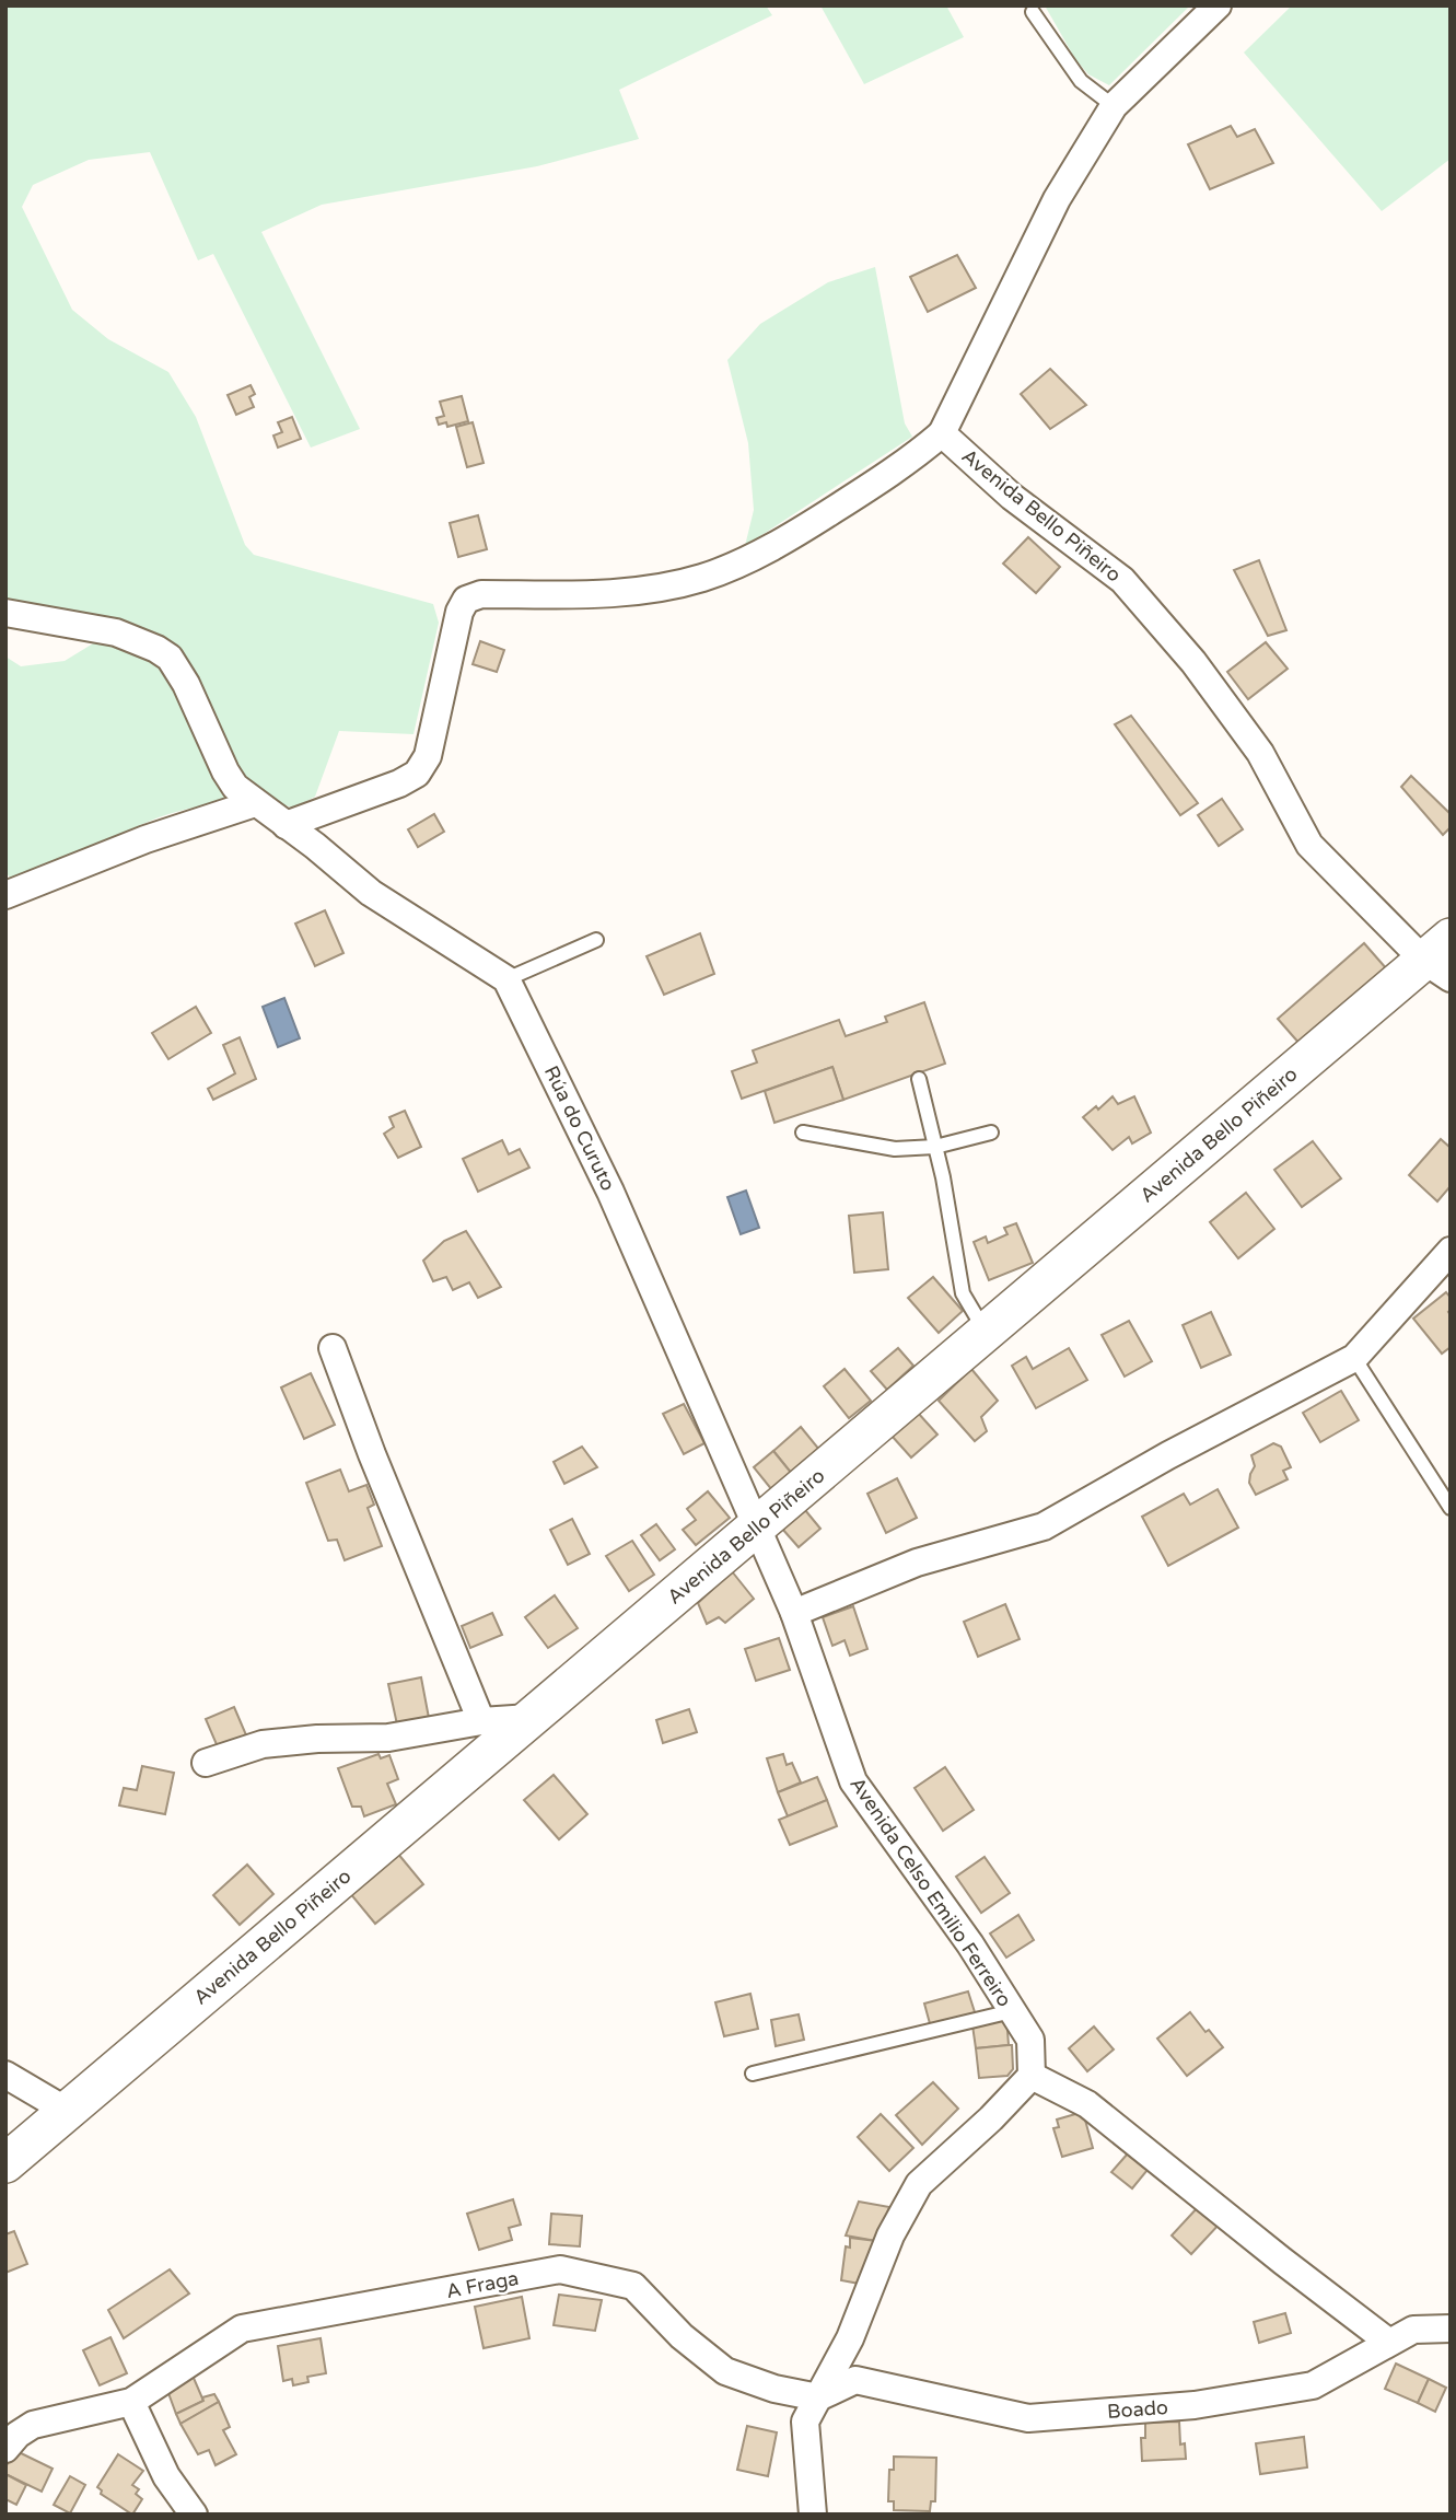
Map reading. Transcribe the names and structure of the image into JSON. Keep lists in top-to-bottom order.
{
  "streets": {
    "street": [
      "Avenida Bello Piñeiro",
      "Rúa do Curuto",
      "Avenida Celso Emilio Ferreiro",
      "A Fraga",
      "Boado"
    ]
  },
  "crossings": [
    ["Avenida Bello Piñeiro", "Rúa do Curuto"],
    ["Avenida Bello Piñeiro", "Avenida Celso Emilio Ferreiro"],
    ["Rúa do Curuto", "Avenida Celso Emilio Ferreiro"],
    ["A Fraga", "Boado"]
  ]
}
